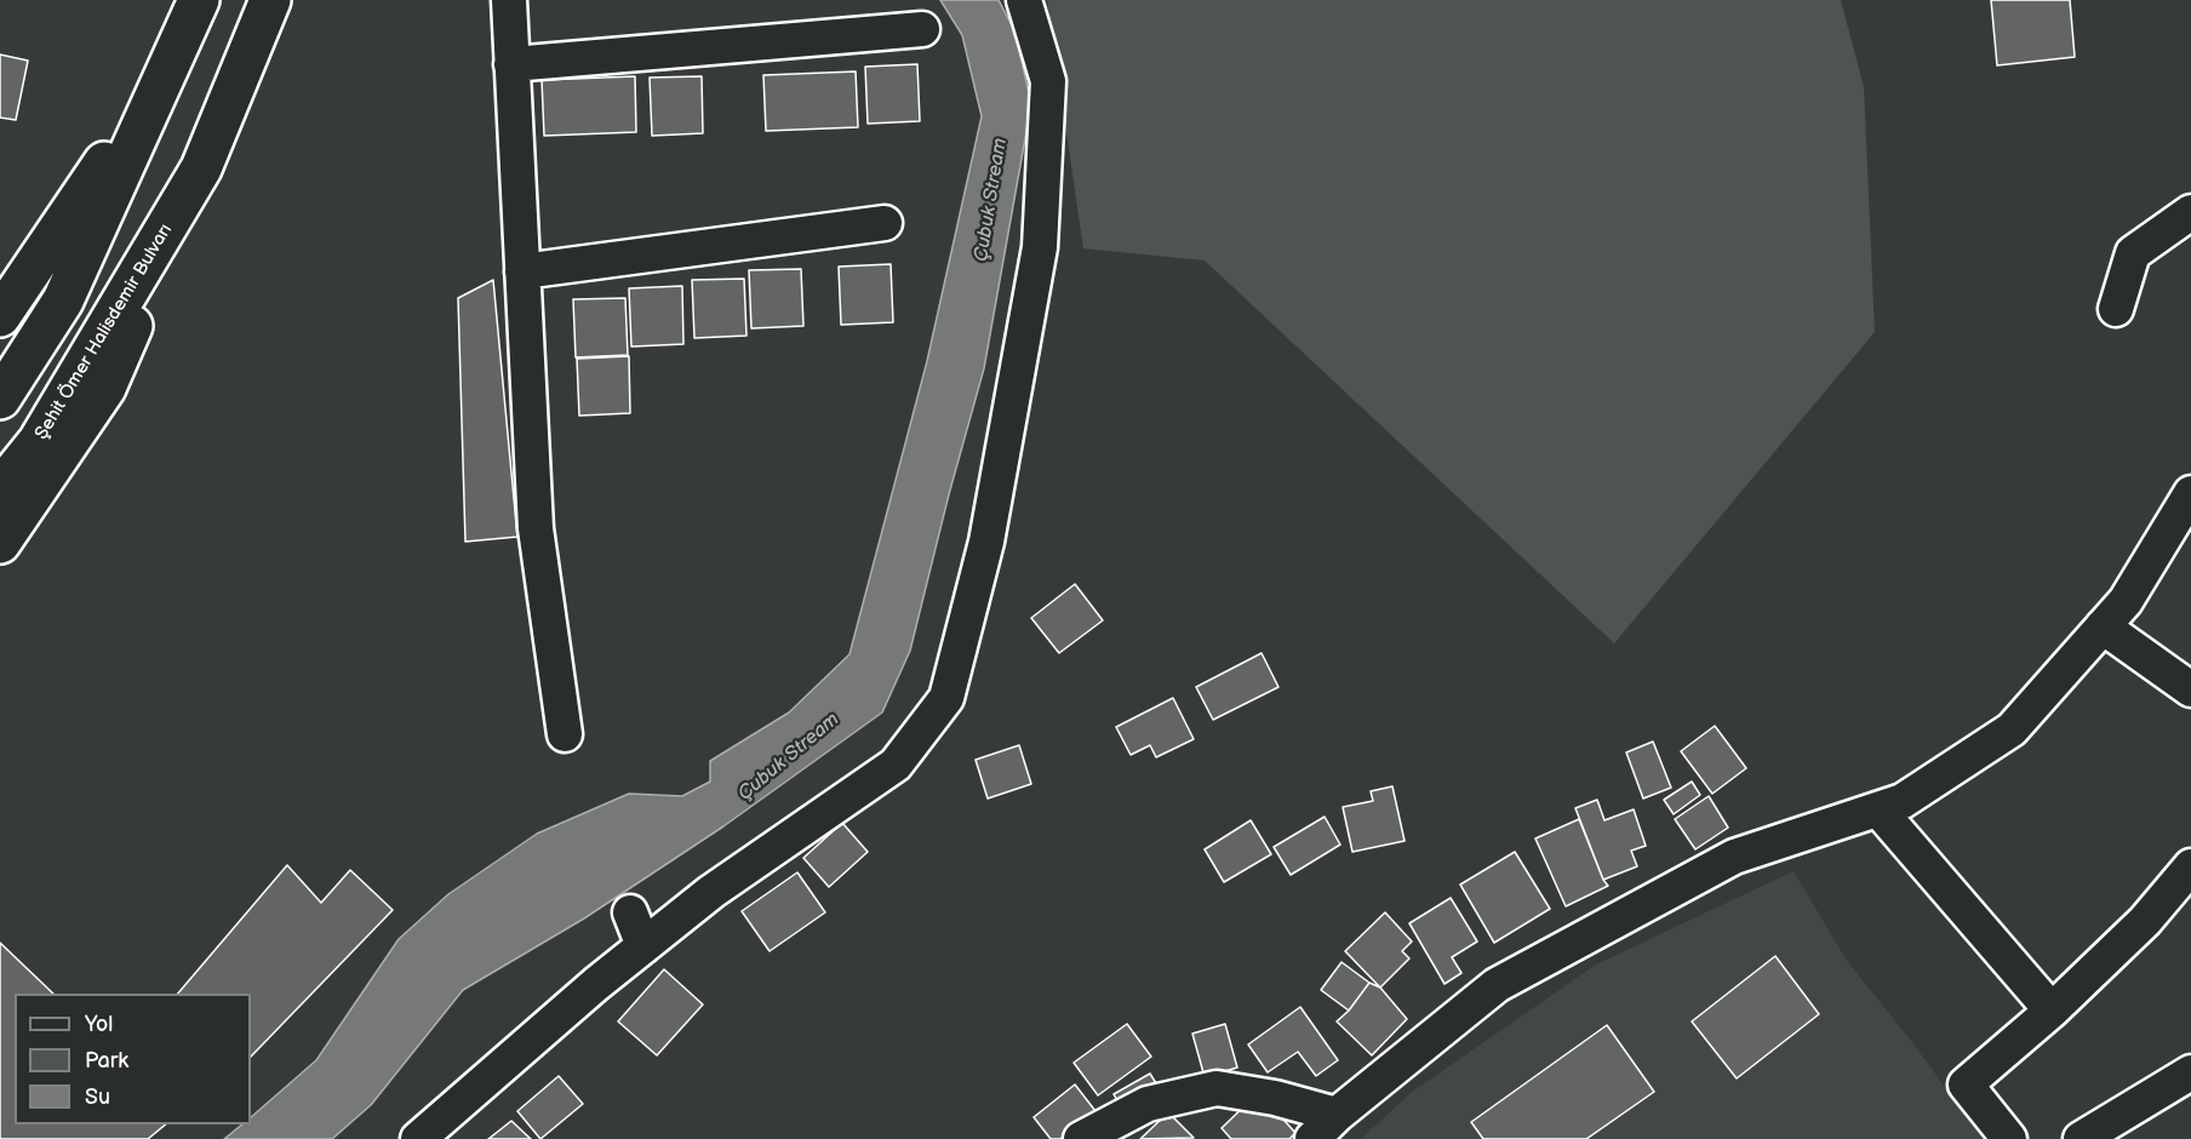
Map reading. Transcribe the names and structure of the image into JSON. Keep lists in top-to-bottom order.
{
  "streets": {
    "highway": ["Şehit Ömer Halisdemir Bulvarı"]
  },
  "water": ["Çubuk Stream"],
  "legend": ["Yol", "Park", "Su"]
}
